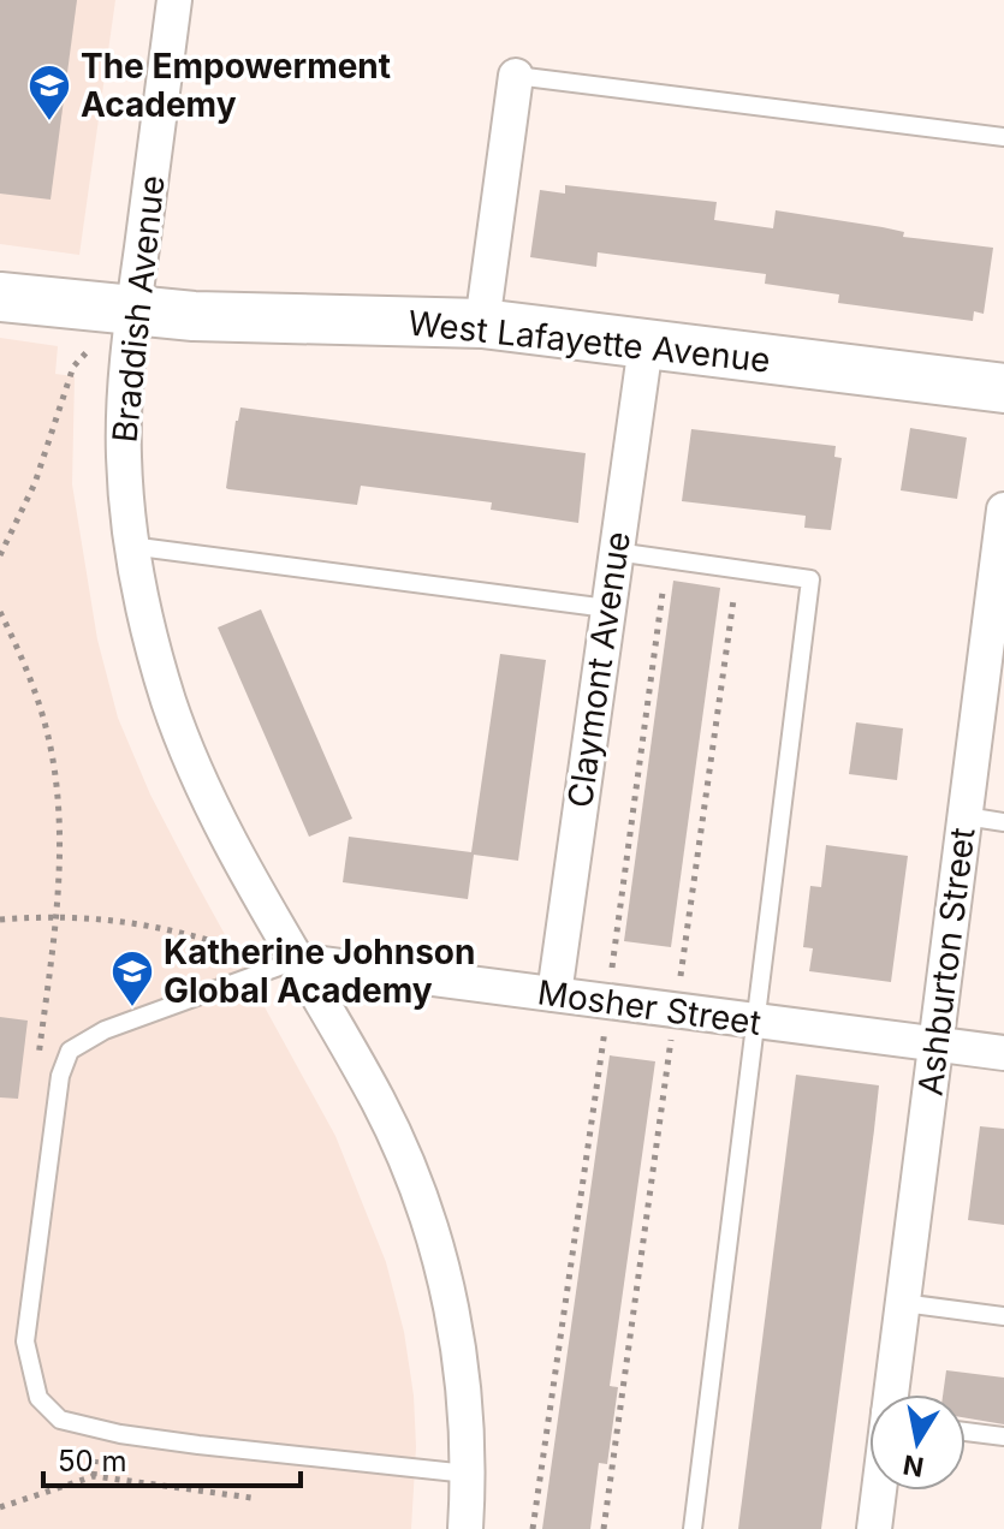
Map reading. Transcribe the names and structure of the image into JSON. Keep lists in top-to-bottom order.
{
  "streets": {
    "main road": ["West Lafayette Avenue"],
    "street": [
      "Braddish Avenue",
      "Claymont Avenue",
      "Ashburton Street",
      "Mosher Street"
    ]
  },
  "crossings": [
    ["Braddish Avenue", "West Lafayette Avenue"],
    ["Braddish Avenue", "Mosher Street"],
    ["West Lafayette Avenue", "Claymont Avenue"],
    ["Claymont Avenue", "Mosher Street"],
    ["Ashburton Street", "Mosher Street"]
  ],
  "places": {
    "school or university": ["The Empowerment Academy", "Katherine Johnson Global Academy"]
  },
  "scale_bar": "50 m",
  "north": "bottom"
}
